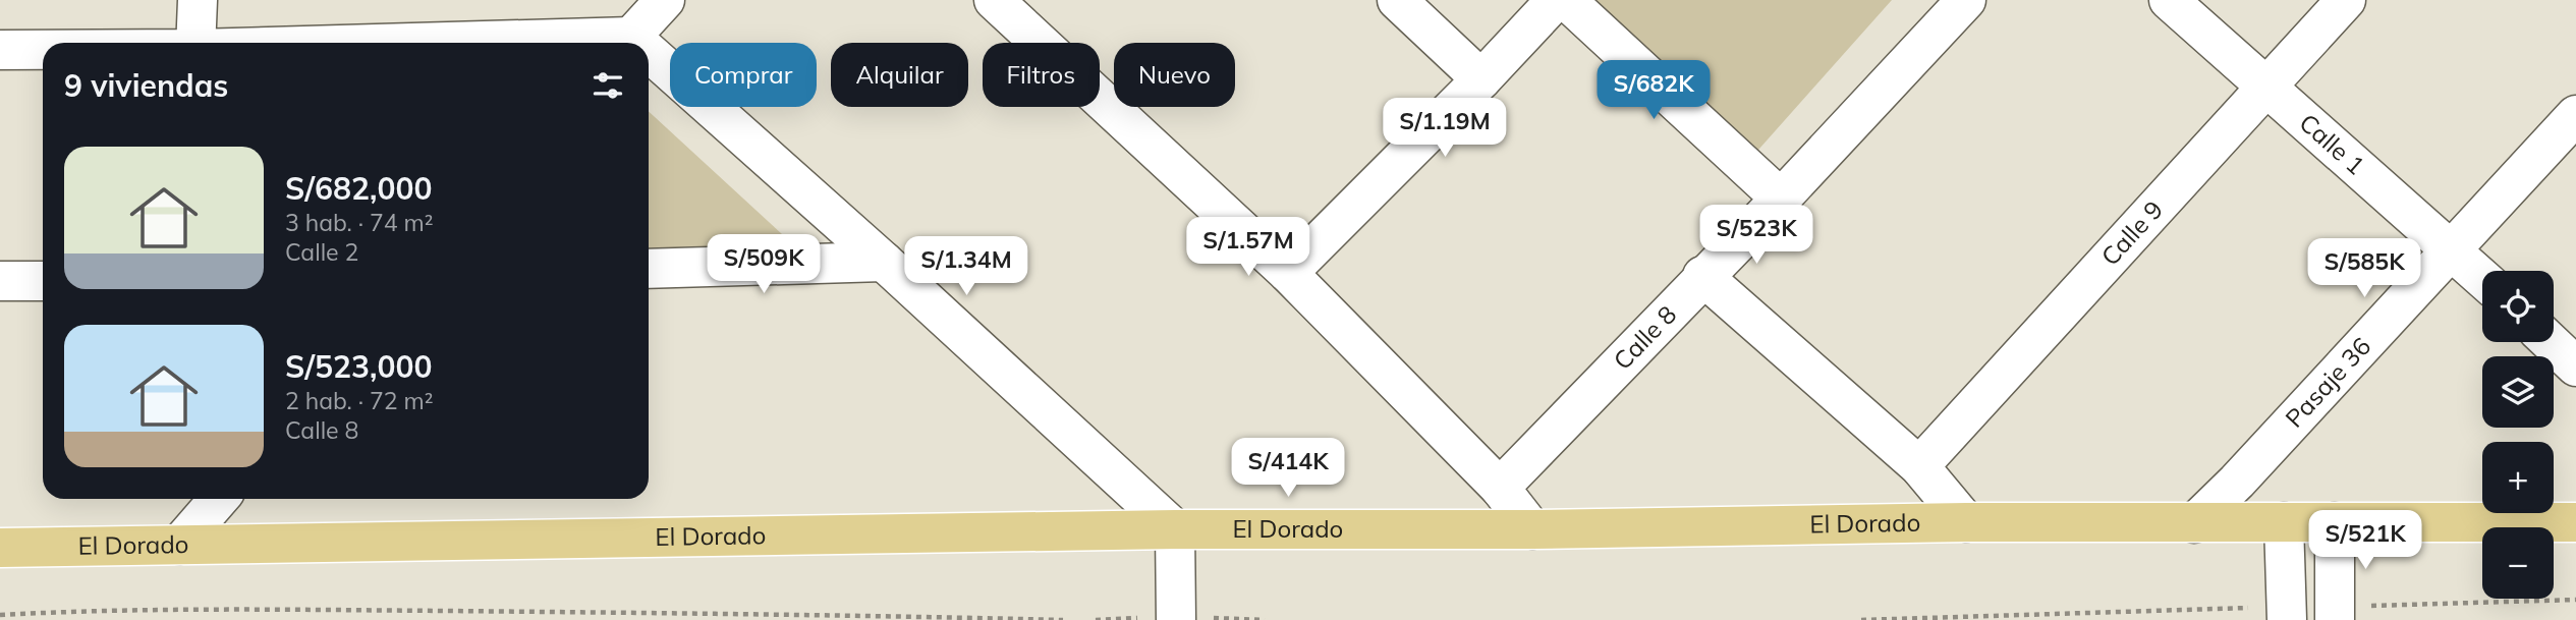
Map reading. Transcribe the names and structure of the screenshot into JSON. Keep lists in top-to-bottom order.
{
  "streets": {
    "main road": ["El Dorado"],
    "street": [
      "Calle 1",
      "Calle 9",
      "Calle 8",
      "Pasaje 36"
    ]
  },
  "crossings": [
    ["Calle 1", "Calle 9"],
    ["Calle 1", "Pasaje 36"],
    ["Pasaje 36", "El Dorado"]
  ],
  "page": {
    "chip": [
      "Comprar",
      "Alquilar",
      "Filtros",
      "Nuevo"
    ],
    "heading": "9 viviendas",
    "price": [
      "S/682K",
      "S/1.19M",
      "S/523K",
      "S/1.57M",
      "S/509K",
      "S/1.34M",
      "S/585K",
      "S/414K",
      "S/521K"
    ],
    "list": [
      {
        "name": "S/682,000",
        "note": "3 hab. · 74 m² · Calle 2"
      },
      {
        "name": "S/523,000",
        "note": "2 hab. · 72 m² · Calle 8"
      }
    ],
    "map_buttons": ["+", "−"]
  }
}
